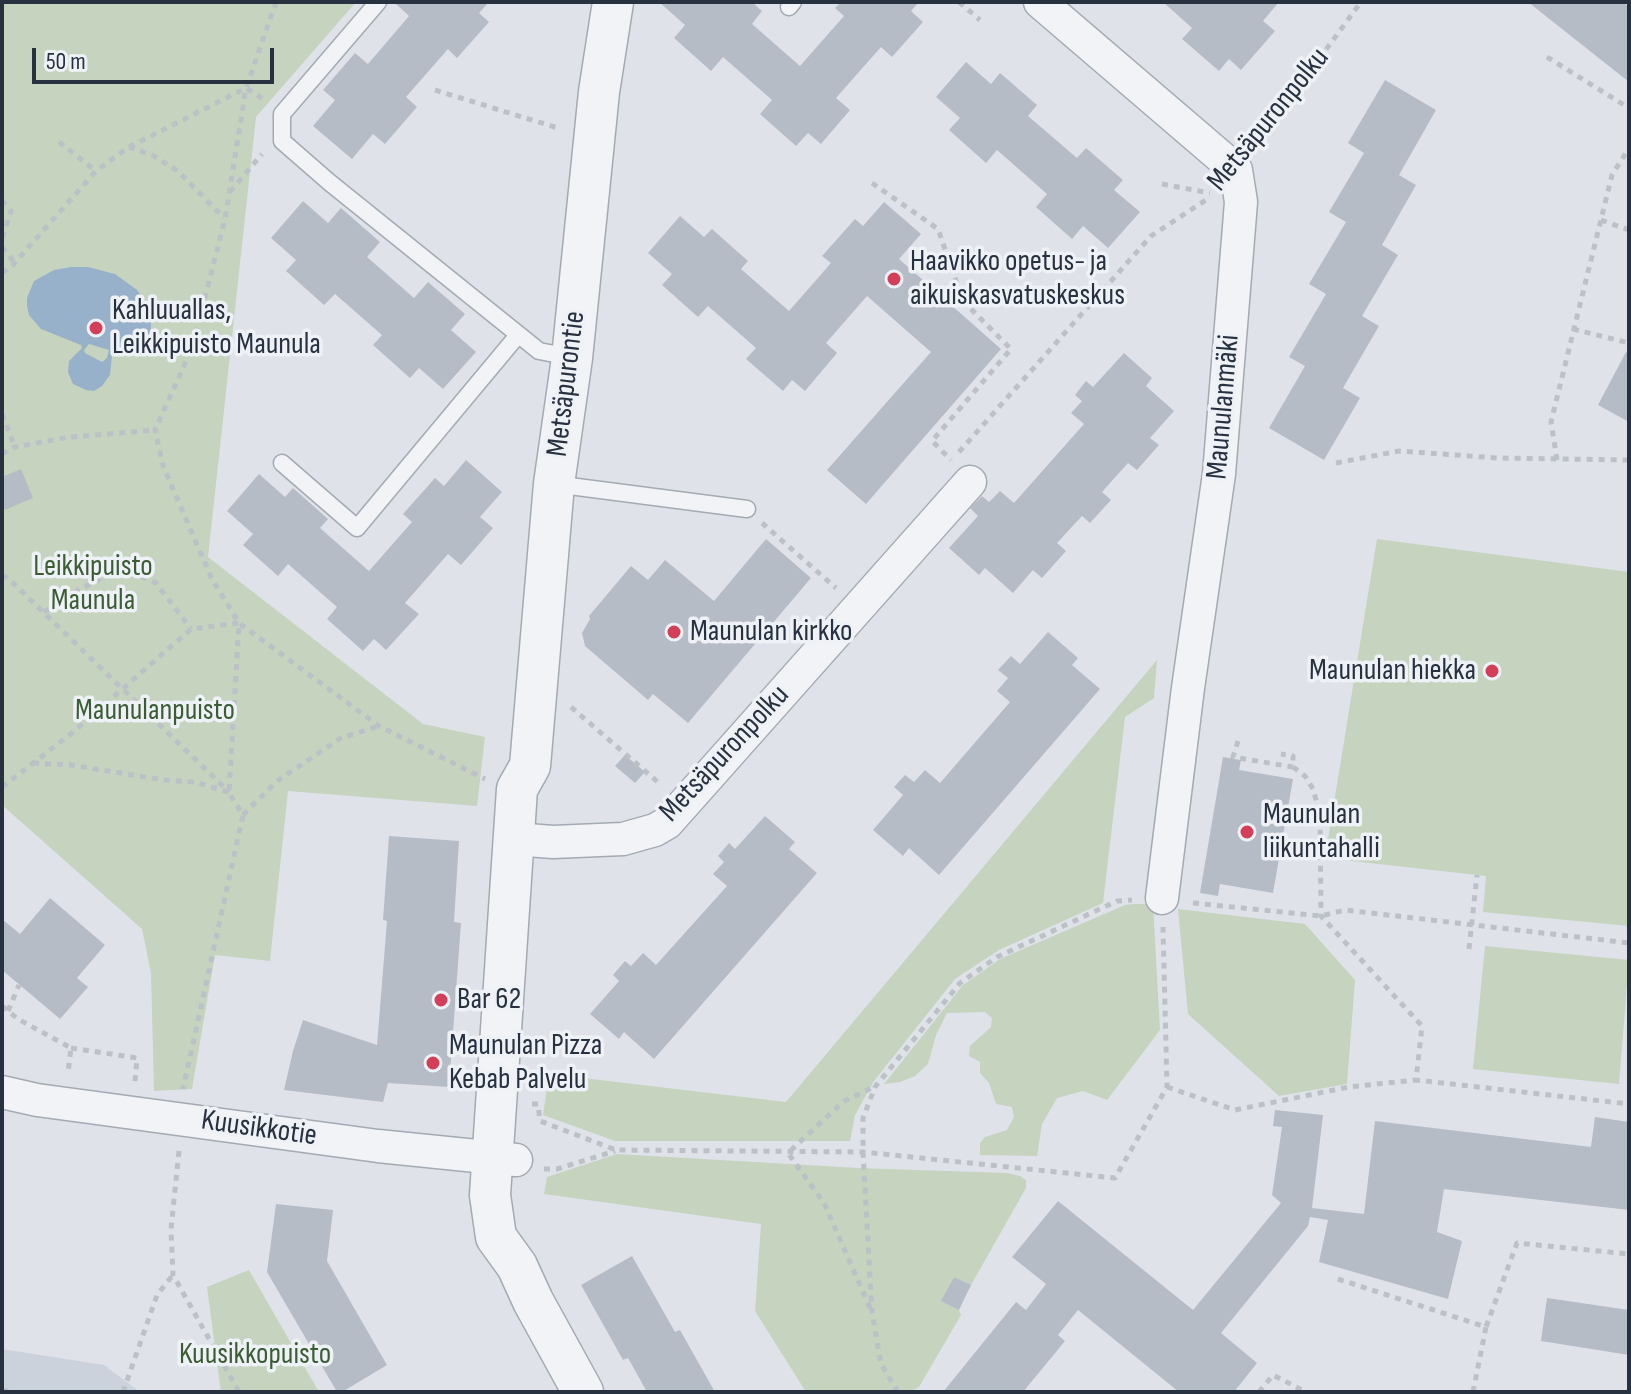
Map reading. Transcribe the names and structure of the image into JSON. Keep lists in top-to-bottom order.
{
  "streets": {
    "street": [
      "Metsäpuronpolku",
      "Metsäpurontie",
      "Maunulanmäki",
      "Kuusikkotie"
    ]
  },
  "crossings": [
    ["Metsäpuronpolku", "Metsäpurontie"],
    ["Metsäpuronpolku", "Maunulanmäki"],
    ["Metsäpurontie", "Kuusikkotie"]
  ],
  "parks": ["Leikkipuisto Maunula", "Maunulanpuisto", "Kuusikkopuisto"],
  "places": [
    "Haavikko opetus- ja aikuiskasvatuskeskus",
    "Kahluuallas, Leikkipuisto Maunula",
    "Maunulan kirkko",
    "Maunulan hiekka",
    "Maunulan liikuntahalli",
    "Bar 62",
    "Maunulan Pizza Kebab Palvelu"
  ],
  "scale_bar": "50 m"
}
